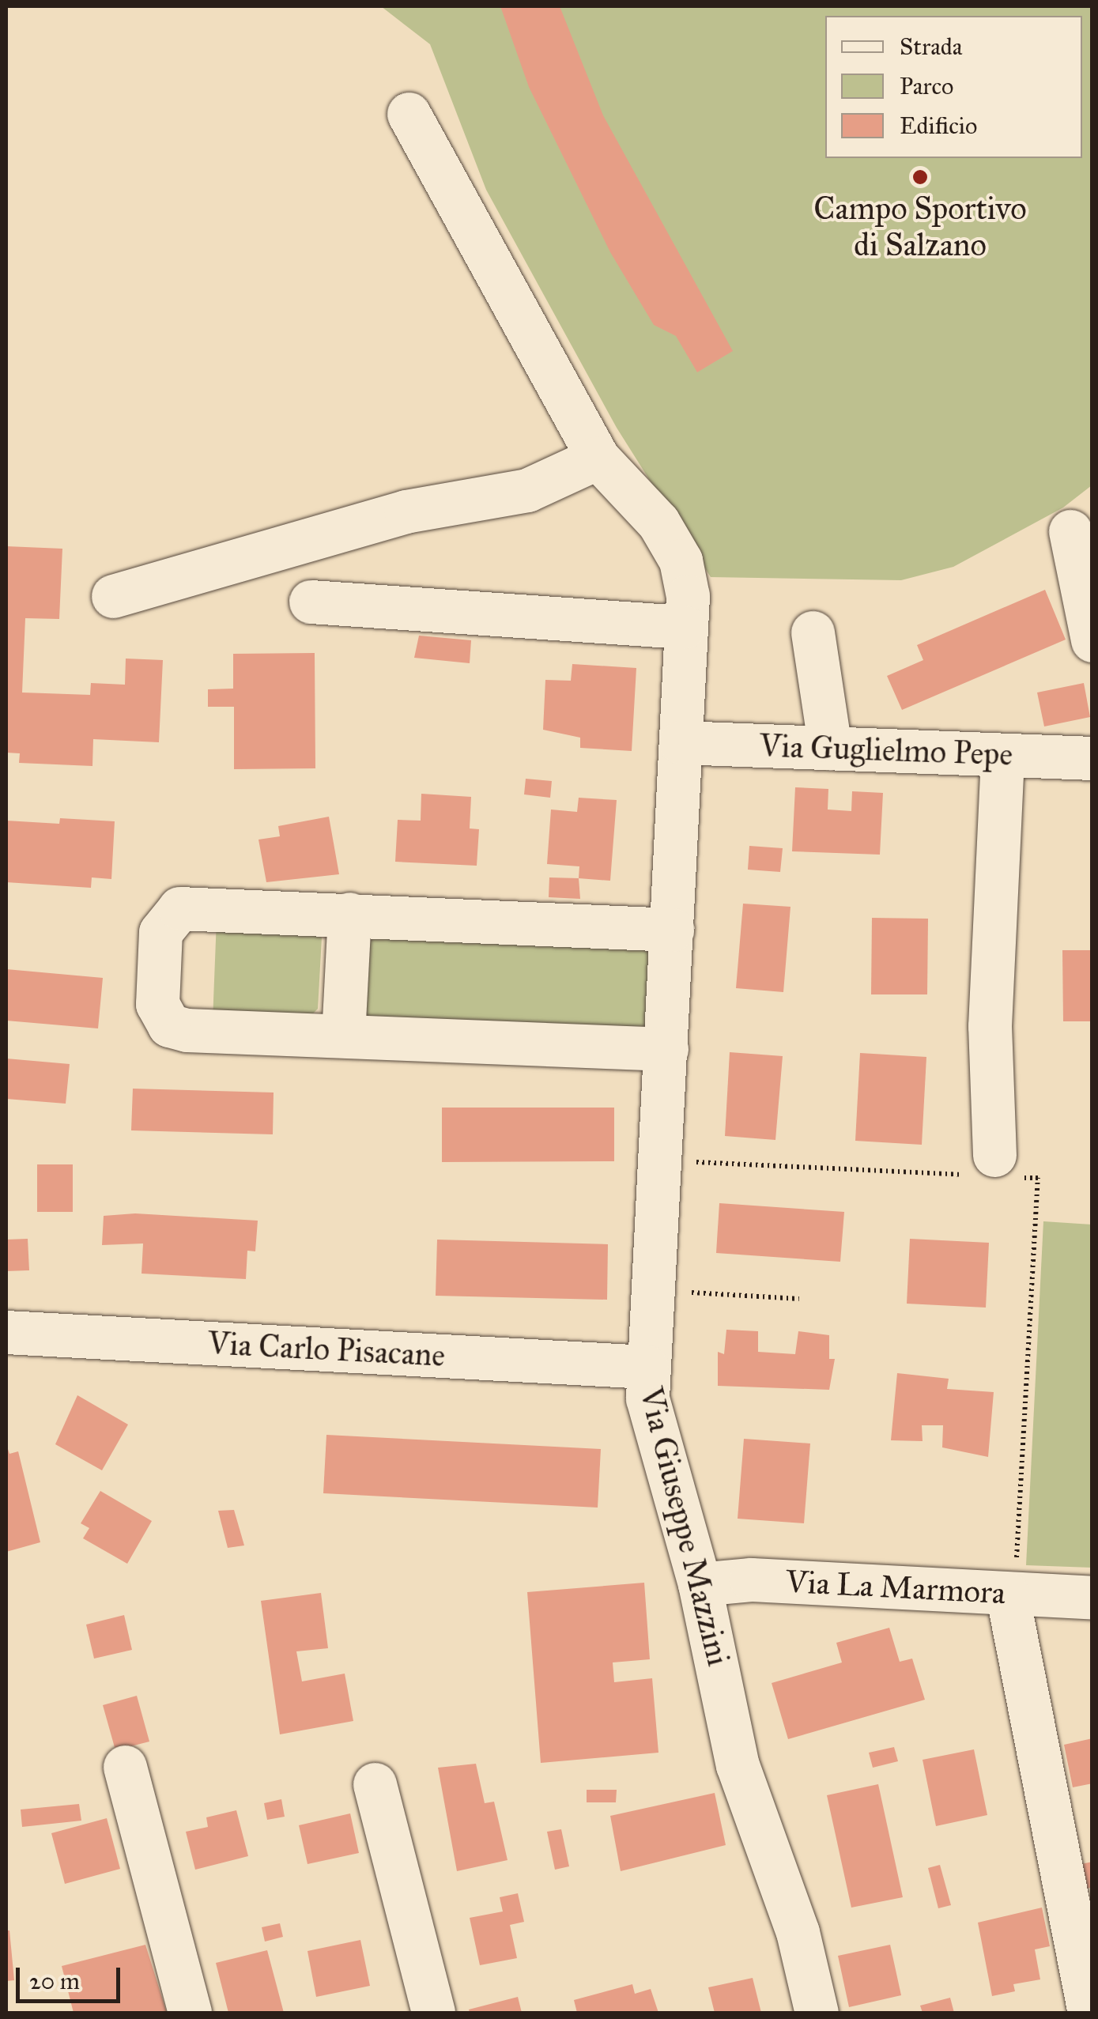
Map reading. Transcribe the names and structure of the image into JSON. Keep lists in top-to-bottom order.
{
  "streets": {
    "street": [
      "Via Guglielmo Pepe",
      "Via Carlo Pisacane",
      "Via Giuseppe Mazzini",
      "Via La Marmora"
    ]
  },
  "crossings": [
    ["Via Guglielmo Pepe", "Via Giuseppe Mazzini"],
    ["Via Carlo Pisacane", "Via Giuseppe Mazzini"],
    ["Via Giuseppe Mazzini", "Via La Marmora"]
  ],
  "places": ["Campo Sportivo di Salzano"],
  "legend": ["Strada", "Parco", "Edificio"],
  "scale_bar": "20 m"
}
